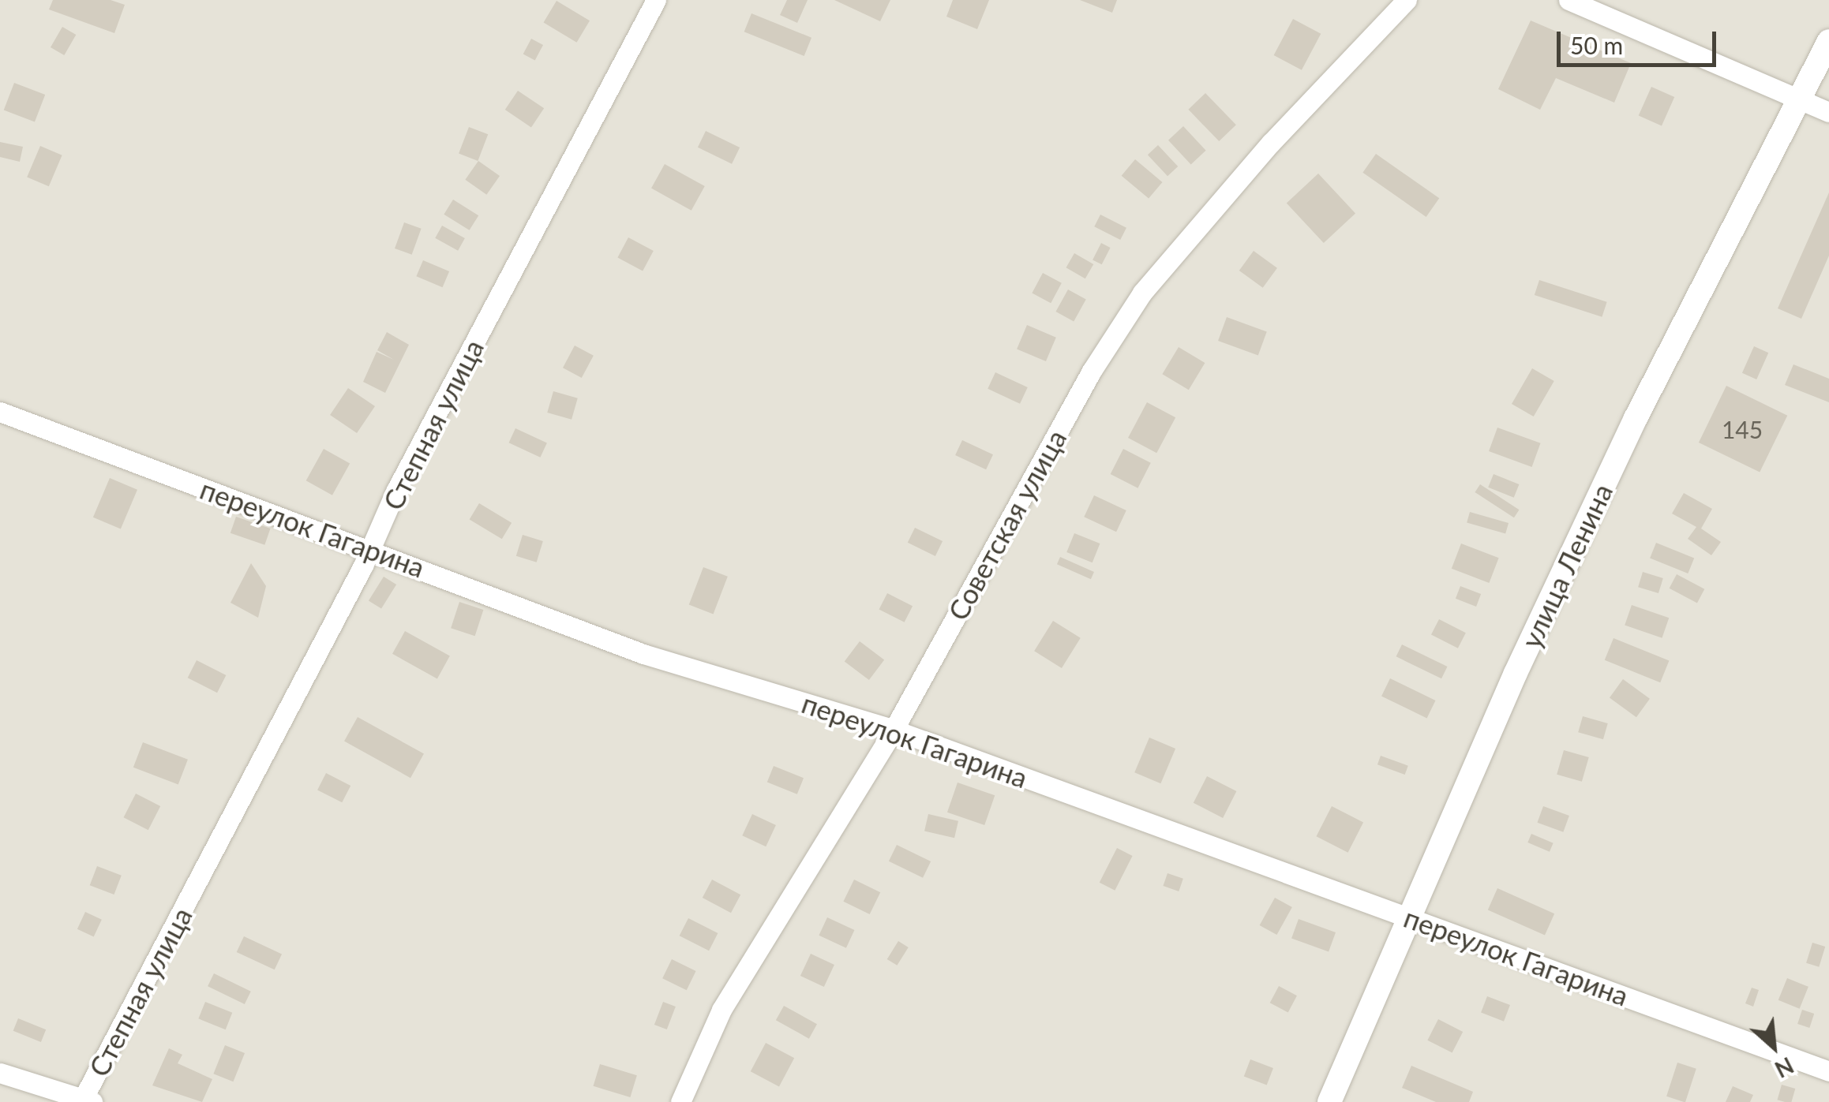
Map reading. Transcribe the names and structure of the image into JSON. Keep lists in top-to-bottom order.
{
  "streets": {
    "street": [
      "Степная улица",
      "Советская улица",
      "переулок Гагарина",
      "улица Ленина"
    ]
  },
  "crossings": [
    ["Степная улица", "переулок Гагарина"],
    ["Советская улица", "переулок Гагарина"],
    ["переулок Гагарина", "улица Ленина"]
  ],
  "house_numbers": ["145"],
  "scale_bar": "50 m",
  "north": "bottom right"
}
